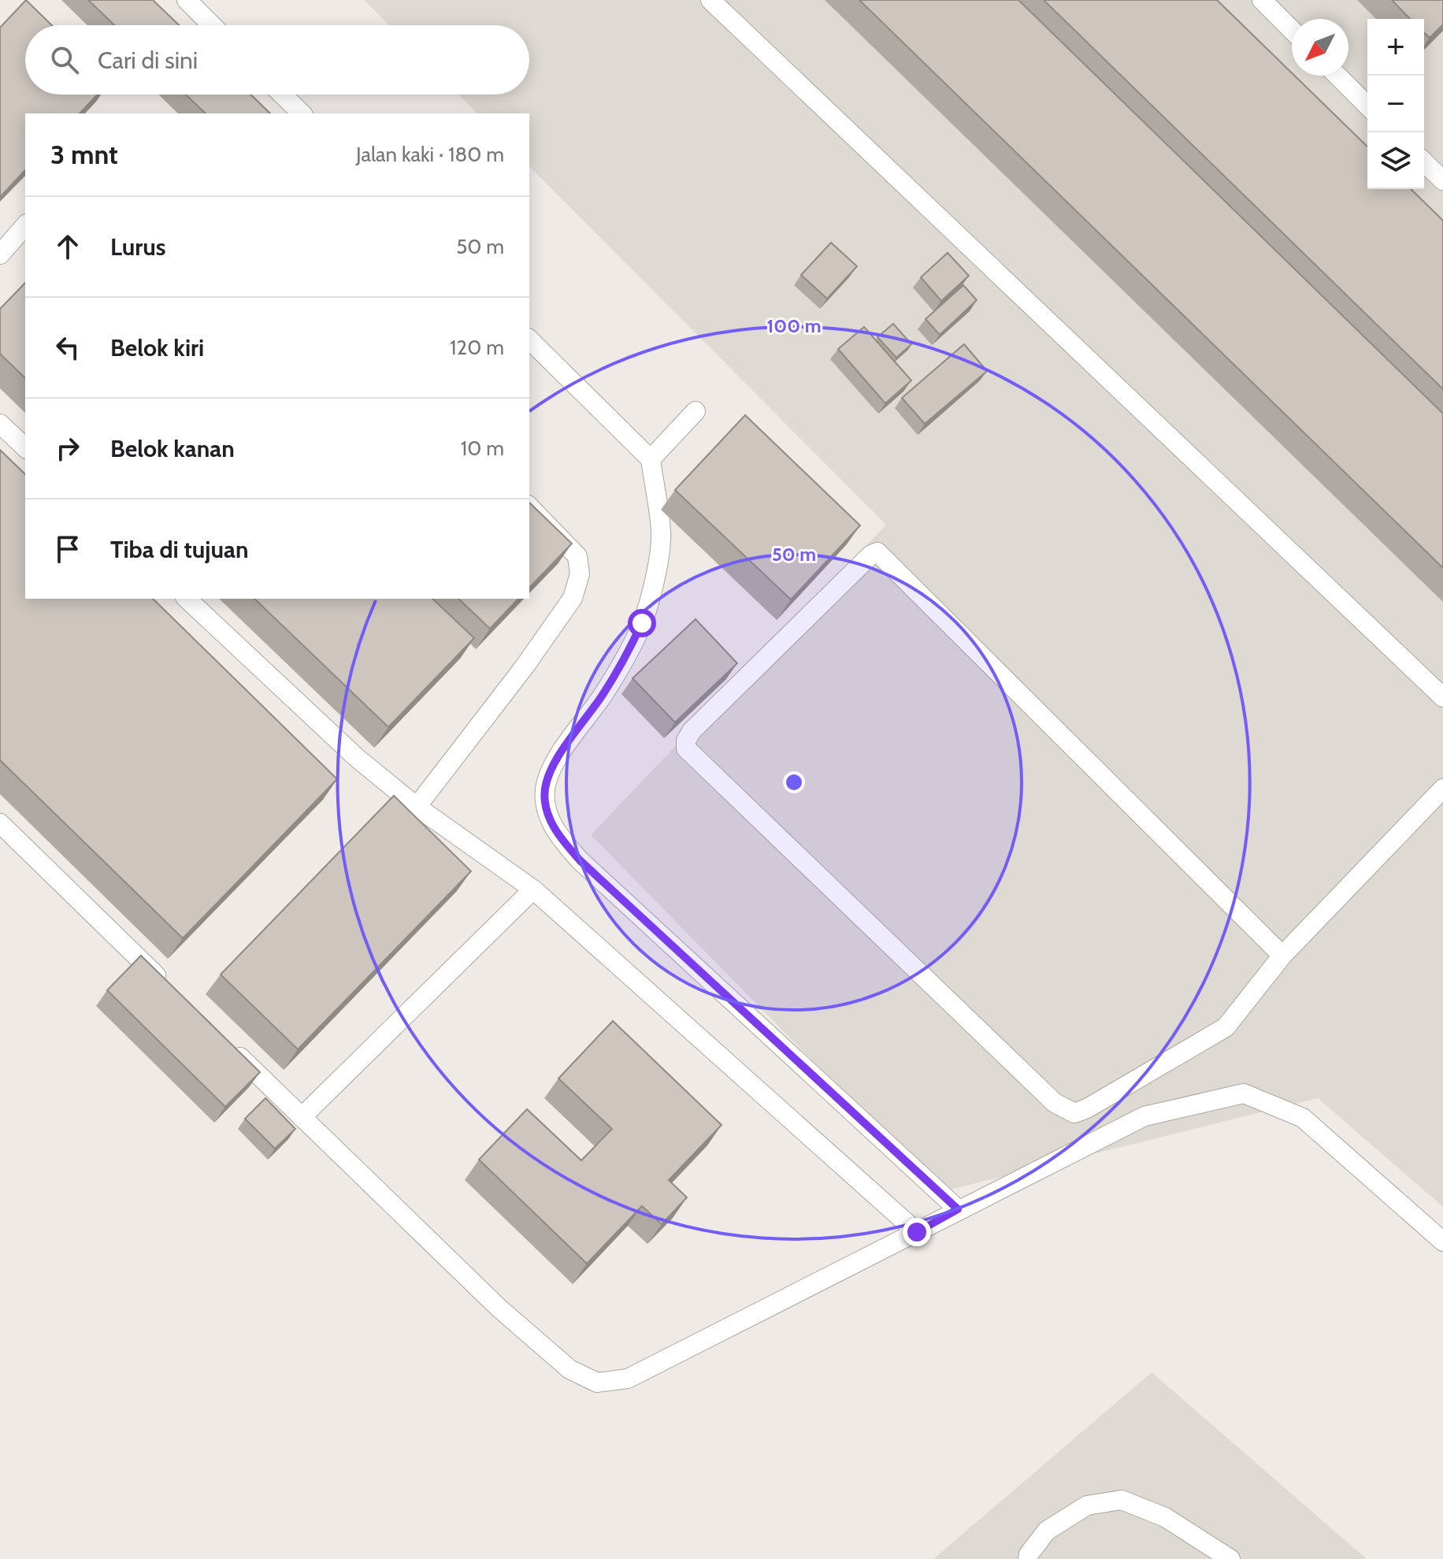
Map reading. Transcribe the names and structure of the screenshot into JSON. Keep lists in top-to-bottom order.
{
  "north": "bottom left",
  "page": {
    "map_buttons": ["+", "−"],
    "search": "Cari di sini",
    "heading": ["3 mnt", "Jalan kaki · 180 m"],
    "list": [
      ["Lurus", "50 m"],
      ["Belok kiri", "120 m"],
      ["Belok kanan", "10 m"],
      "Tiba di tujuan"
    ]
  },
  "rings": ["100 m", "50 m"]
}
